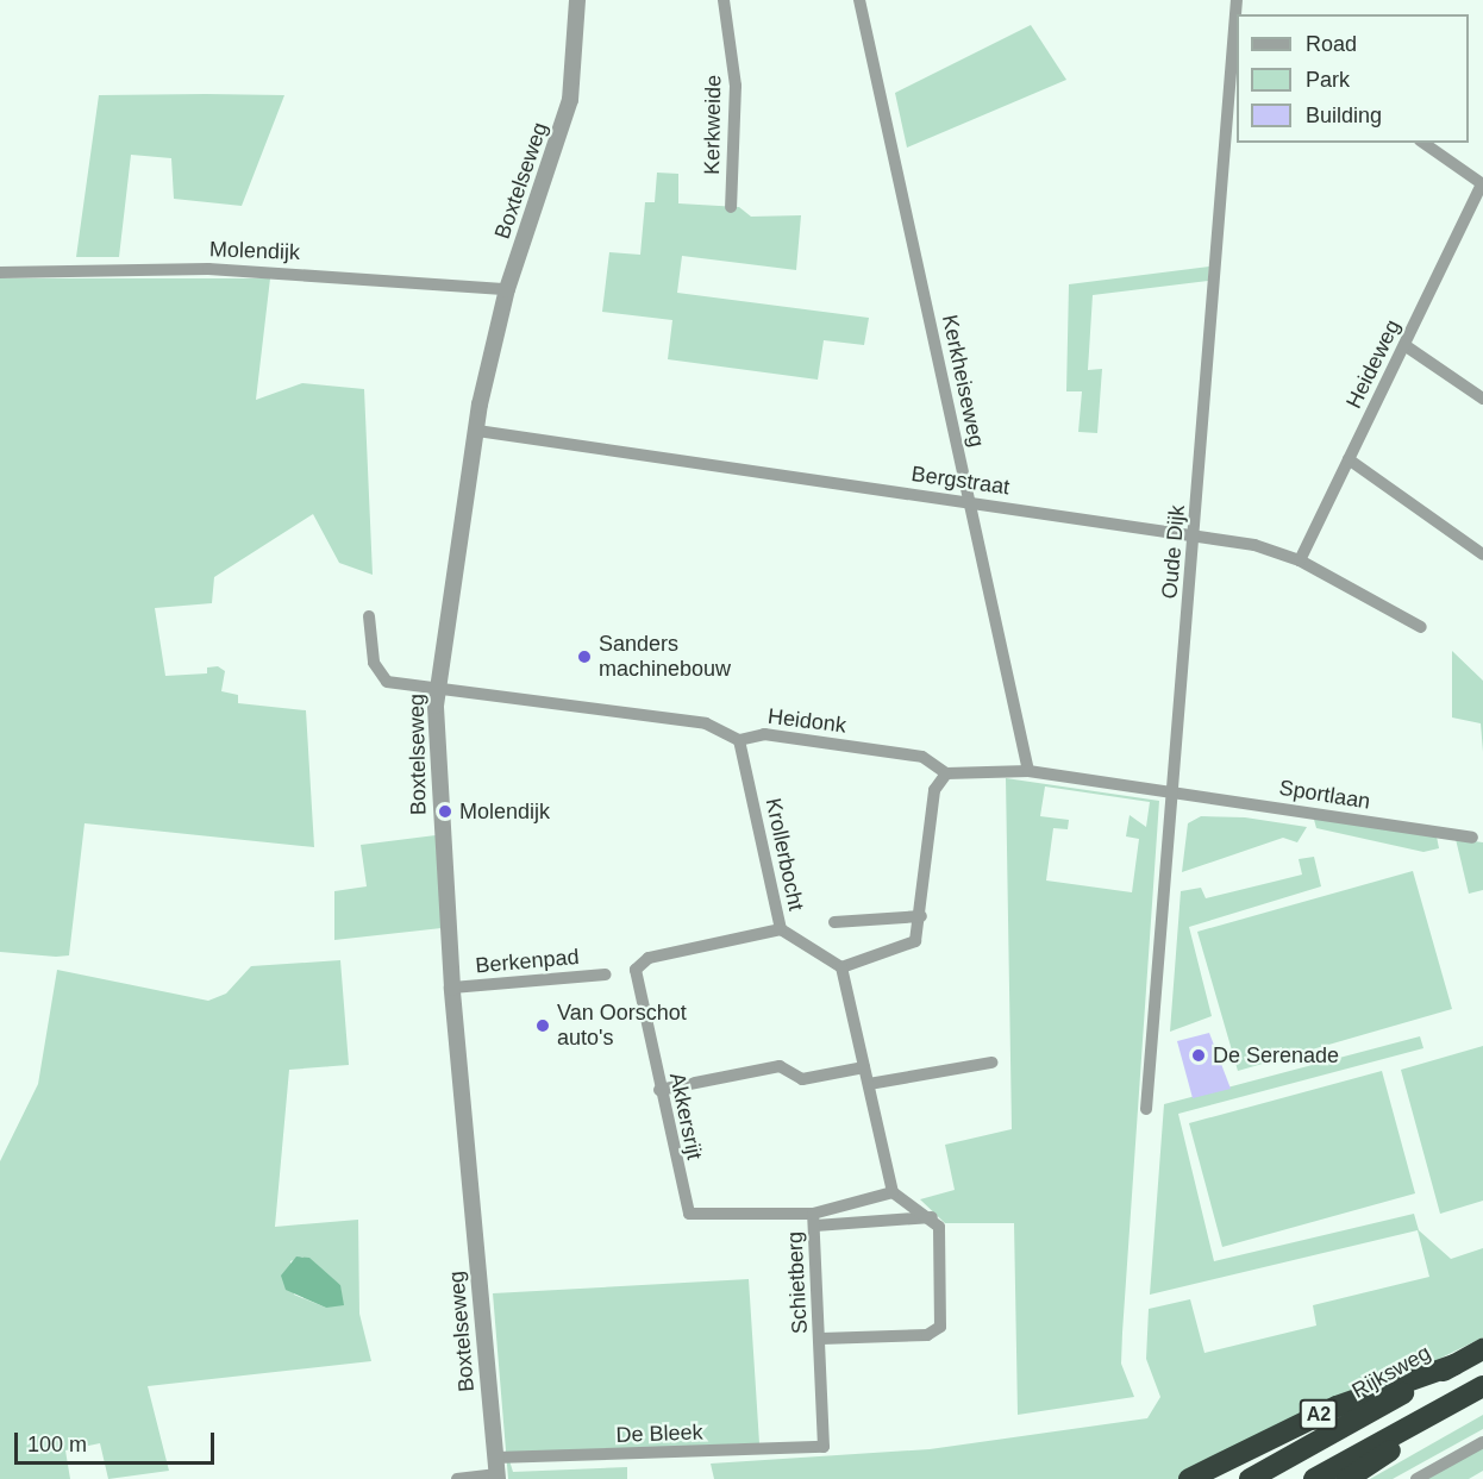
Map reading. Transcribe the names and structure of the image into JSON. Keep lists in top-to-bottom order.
{
  "streets": {
    "highway": ["Rijksweg", "A2"],
    "street": [
      "Kerkweide",
      "Boxtelseweg",
      "Molendijk",
      "Heideweg",
      "Kerkheiseweg",
      "Bergstraat",
      "Oude Dijk",
      "Heidonk",
      "Sportlaan",
      "Krollerbocht",
      "Berkenpad",
      "Akkersrijt",
      "Schietberg",
      "De Bleek"
    ]
  },
  "crossings": [
    ["Boxtelseweg", "Molendijk"],
    ["Boxtelseweg", "Bergstraat"],
    ["Boxtelseweg", "Heidonk"],
    ["Boxtelseweg", "Berkenpad"],
    ["Boxtelseweg", "De Bleek"],
    ["Heideweg", "Bergstraat"],
    ["Kerkheiseweg", "Bergstraat"],
    ["Bergstraat", "Oude Dijk"],
    ["Oude Dijk", "Sportlaan"],
    ["Heidonk", "Krollerbocht"],
    ["Krollerbocht", "Akkersrijt"],
    ["Akkersrijt", "Schietberg"],
    ["Schietberg", "De Bleek"],
    ["Rijksweg", "A2"]
  ],
  "places": [
    "Sanders machinebouw",
    "Molendijk",
    "Van Oorschot auto's",
    "De Serenade"
  ],
  "legend": ["Road", "Park", "Building"],
  "scale_bar": "100 m"
}
